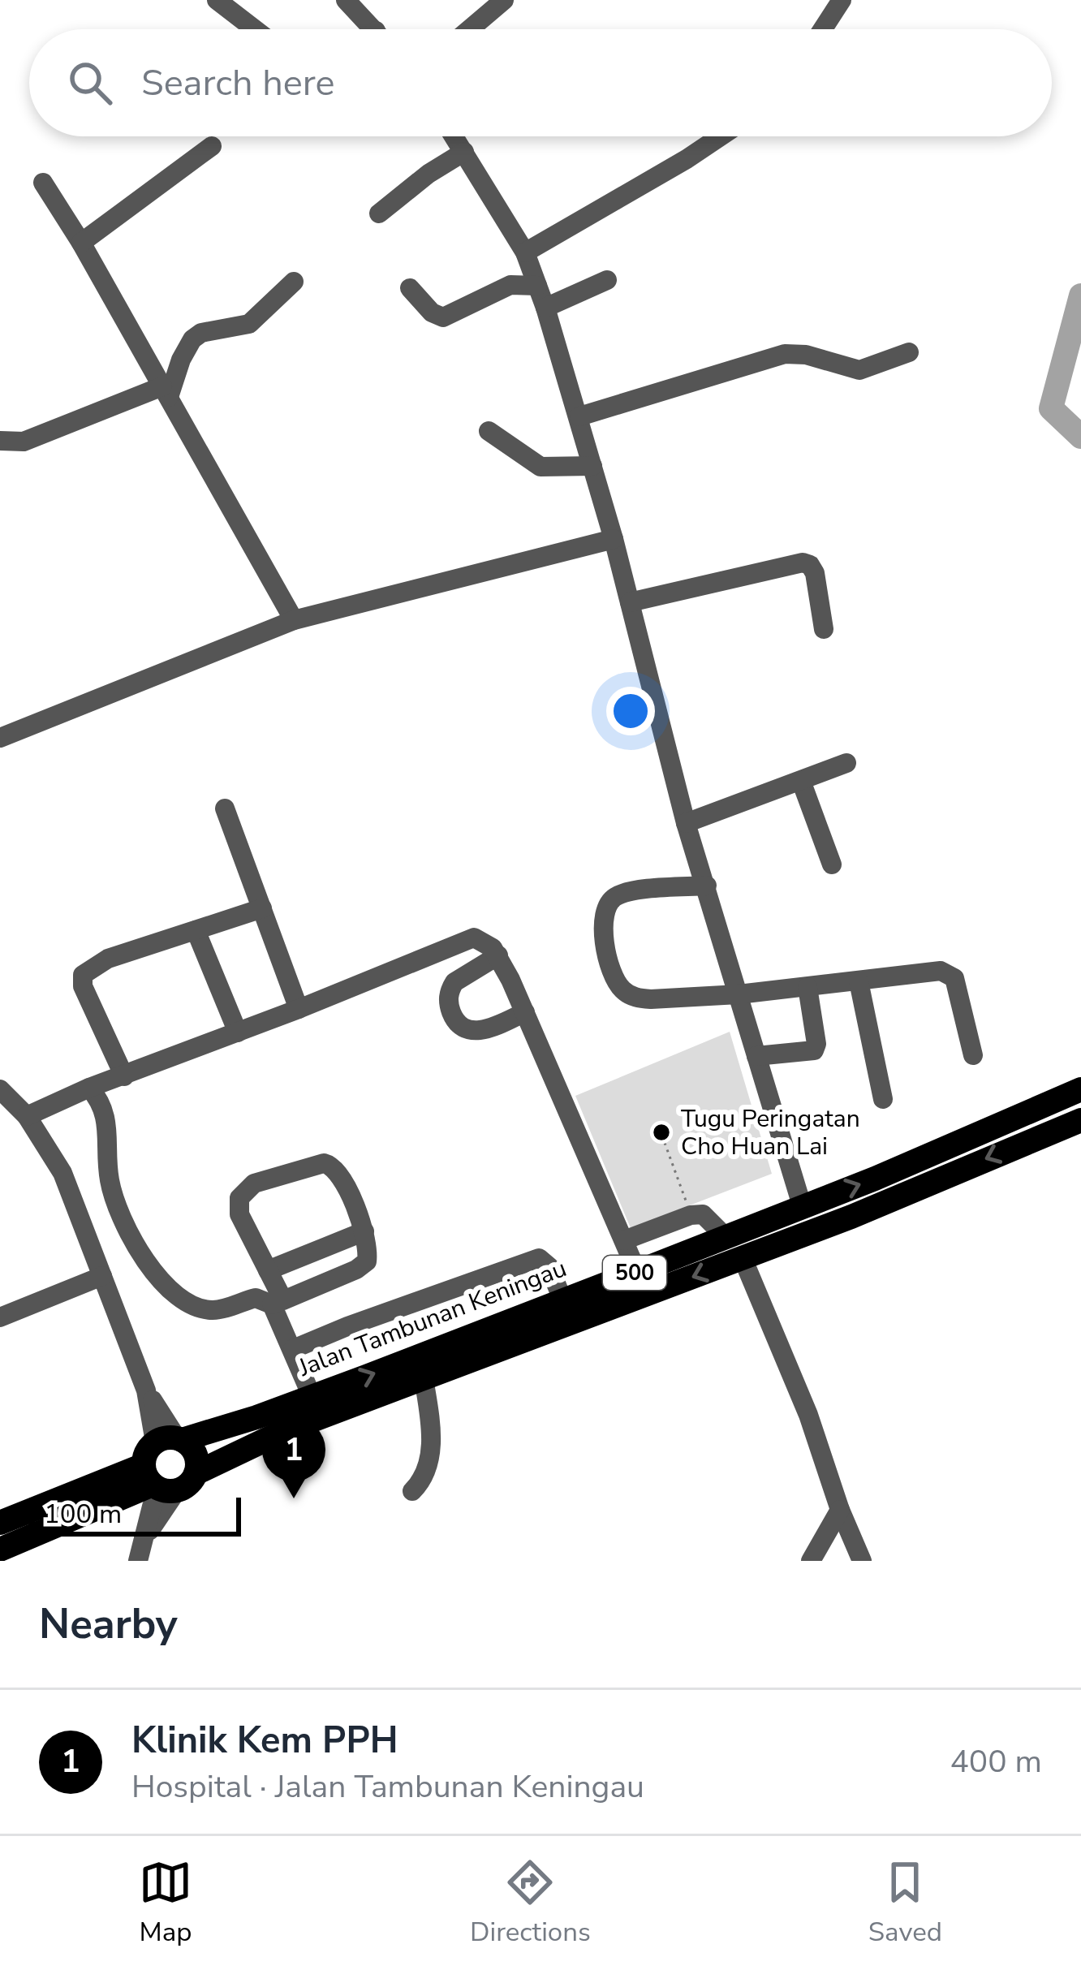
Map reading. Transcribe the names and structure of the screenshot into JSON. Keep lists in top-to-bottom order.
{
  "streets": {
    "main road": ["500", "Jalan Tambunan Keningau"]
  },
  "places": ["Tugu Peringatan Cho Huan Lai"],
  "scale_bar": "100 m",
  "page": {
    "search": "Search here",
    "pins": "1",
    "scale": "100 m",
    "heading": "Nearby",
    "list": [
      {
        "mark": "1",
        "name": "Klinik Kem PPH",
        "note": "Hospital · Jalan Tambunan Keningau",
        "value": "400 m"
      }
    ],
    "nav": ["Map", "Directions", "Saved"]
  }
}
